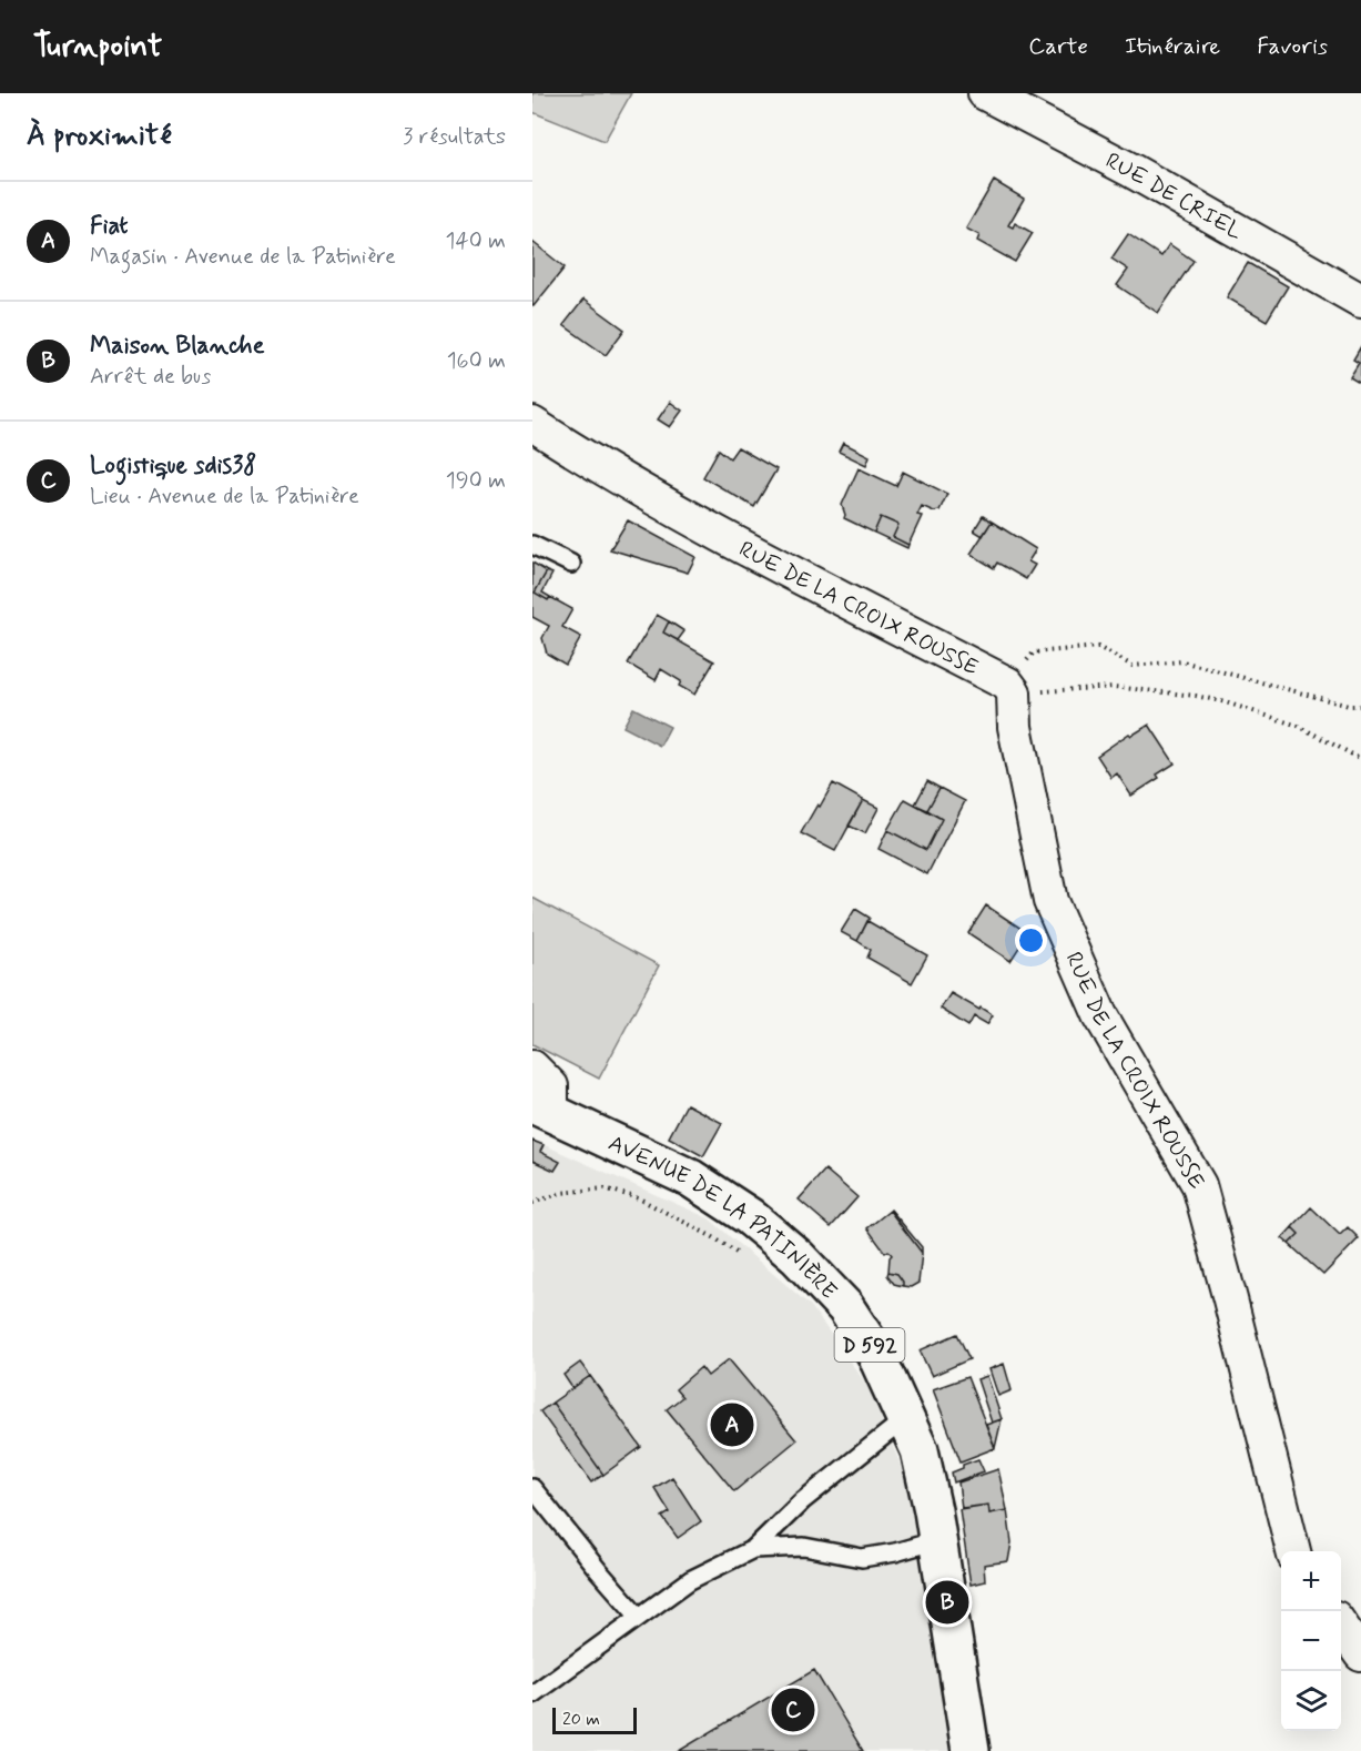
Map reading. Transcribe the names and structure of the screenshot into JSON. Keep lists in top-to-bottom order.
{
  "streets": {
    "main road": ["AVENUE DE LA PATINIÈRE", "D 592"],
    "street": ["RUE DE CRIEL", "RUE DE LA CROIX ROUSSE"]
  },
  "scale_bar": "20 m",
  "page": {
    "header": "Turnpoint",
    "nav": ["Carte", "Itinéraire", "Favoris"],
    "heading": ["À proximité", "3 résultats"],
    "list": [
      {
        "mark": "A",
        "name": "Fiat",
        "note": "Magasin · Avenue de la Patinière",
        "value": "140 m"
      },
      {
        "mark": "B",
        "name": "Maison Blanche",
        "note": "Arrêt de bus",
        "value": "160 m"
      },
      {
        "mark": "C",
        "name": "Logistique sdis38",
        "note": "Lieu · Avenue de la Patinière",
        "value": "190 m"
      }
    ],
    "pins": ["A", "B", "C"],
    "map_buttons": ["+", "−"],
    "scale": "20 m"
  }
}
